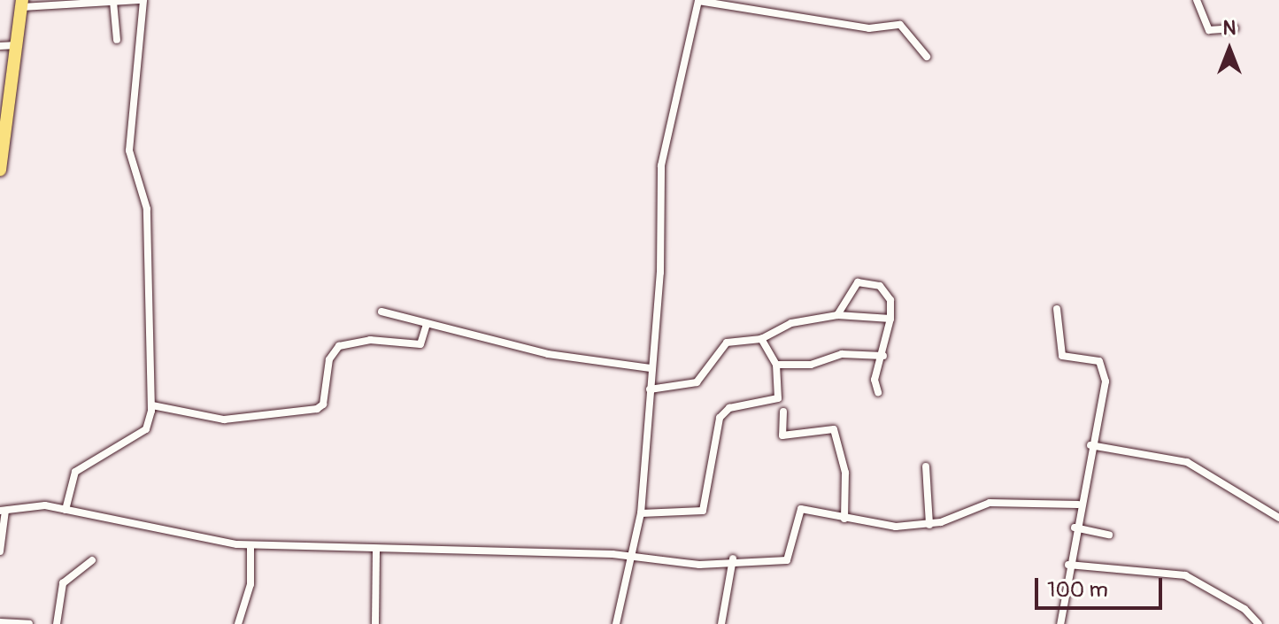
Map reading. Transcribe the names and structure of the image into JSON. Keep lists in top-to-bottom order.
{
  "scale_bar": "100 m",
  "north": "top"
}
